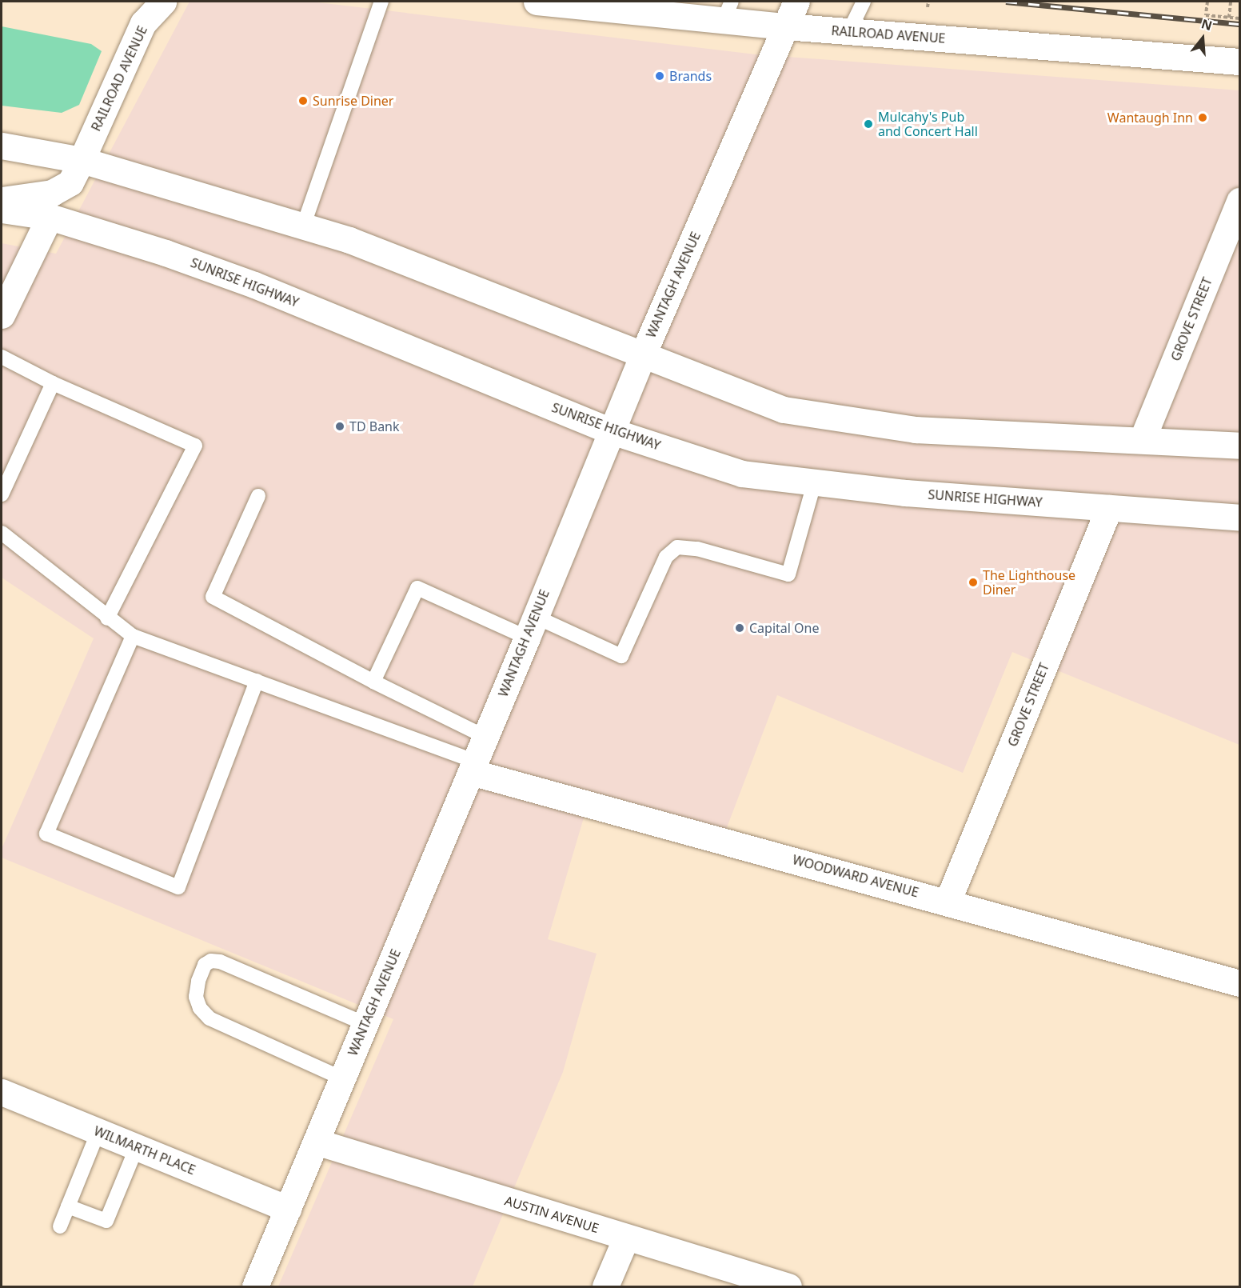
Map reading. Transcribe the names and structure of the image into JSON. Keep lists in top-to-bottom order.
{
  "streets": {
    "main road": [
      "RAILROAD AVENUE",
      "SUNRISE HIGHWAY",
      "WANTAGH AVENUE",
      "GROVE STREET",
      "WOODWARD AVENUE",
      "WILMARTH PLACE",
      "AUSTIN AVENUE"
    ]
  },
  "crossings": [
    ["RAILROAD AVENUE", "WANTAGH AVENUE"],
    ["SUNRISE HIGHWAY", "WANTAGH AVENUE"],
    ["SUNRISE HIGHWAY", "GROVE STREET"],
    ["WANTAGH AVENUE", "WOODWARD AVENUE"],
    ["WANTAGH AVENUE", "WILMARTH PLACE"],
    ["WANTAGH AVENUE", "AUSTIN AVENUE"],
    ["GROVE STREET", "WOODWARD AVENUE"]
  ],
  "places": [
    "Brands",
    "Sunrise Diner",
    "Wantaugh Inn",
    "Mulcahy's Pub and Concert Hall",
    "TD Bank",
    "The Lighthouse Diner",
    "Capital One"
  ],
  "north": "top"
}
